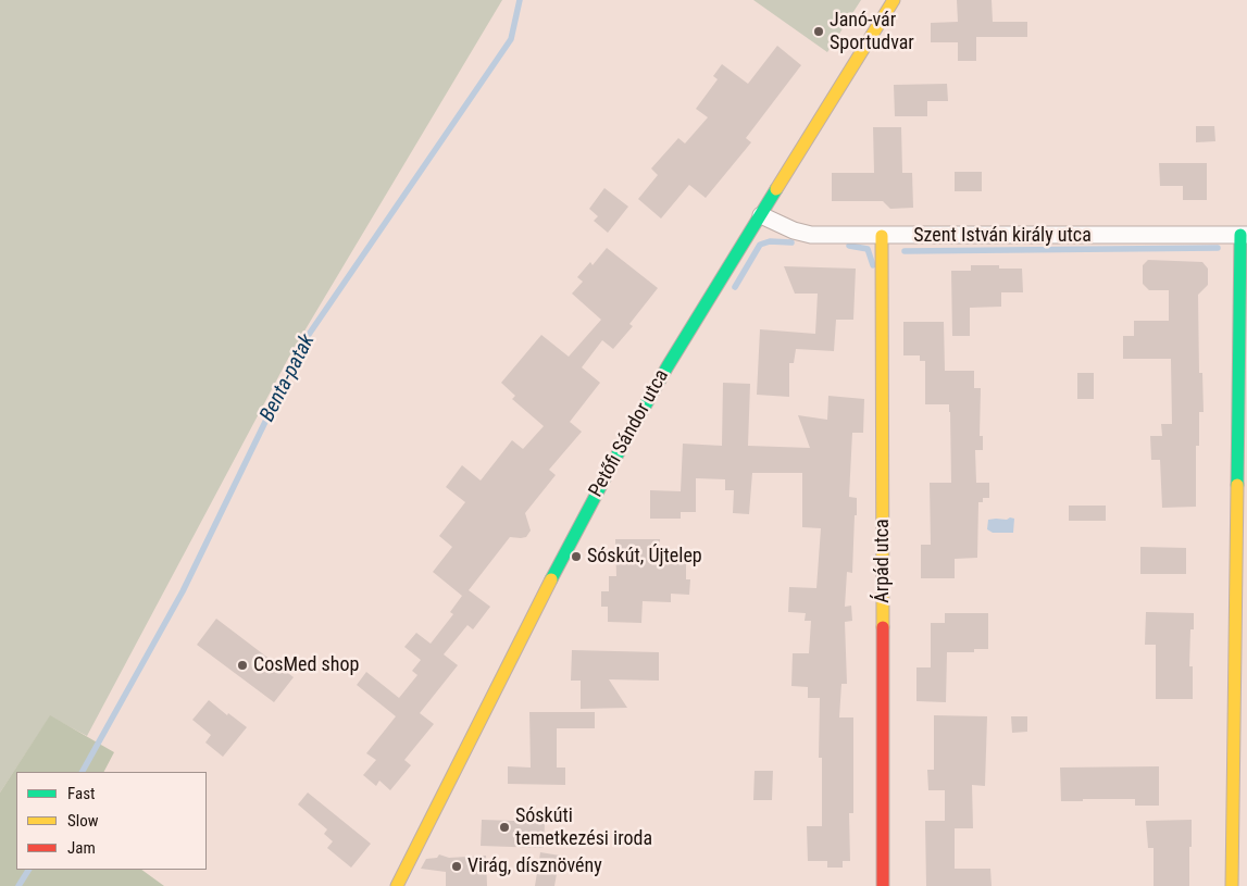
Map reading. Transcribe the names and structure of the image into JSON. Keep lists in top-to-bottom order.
{
  "streets": {
    "street": ["Szent István király utca", "Petőfi Sándor utca", "Árpád utca"]
  },
  "crossings": [
    ["Szent István király utca", "Petőfi Sándor utca"],
    ["Szent István király utca", "Árpád utca"]
  ],
  "water": ["Benta-patak"],
  "places": [
    "Janó-vár Sportudvar",
    "Sóskút, Újtelep",
    "CosMed shop",
    "Sóskúti temetkezési iroda",
    "Virág, dísznövény"
  ],
  "legend": ["Fast", "Slow", "Jam"]
}
